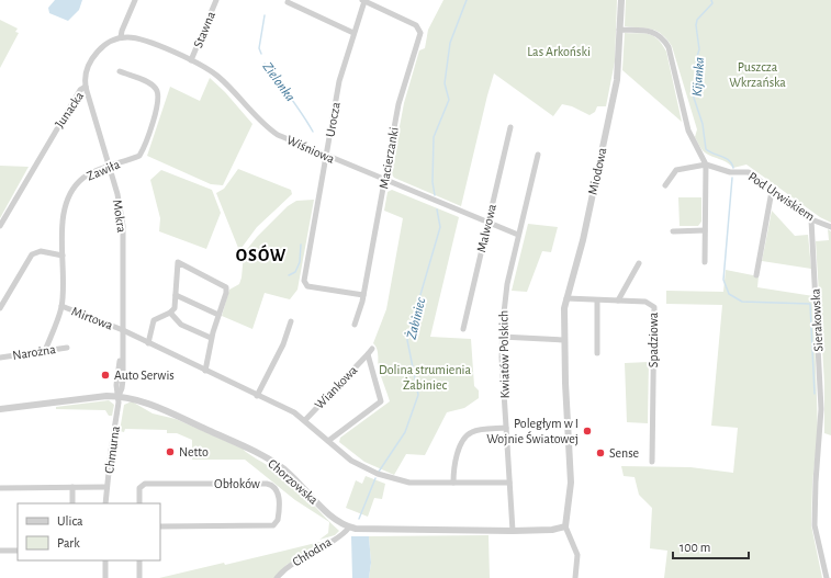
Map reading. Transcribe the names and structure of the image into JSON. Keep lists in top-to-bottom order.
{
  "streets": {
    "street": [
      "Stawna",
      "Junacka",
      "Urocza",
      "Wiśniowa",
      "Macierzanki",
      "Zawiła",
      "Miodowa",
      "Pod Urwiskiem",
      "Mokra",
      "Malwowa",
      "Mirtowa",
      "Sierakowska",
      "Spadziowa",
      "Narożna",
      "Kwiatów Polskich",
      "Wiankowa",
      "Chmurna",
      "Chorzowska",
      "Obłoków",
      "Chłodna"
    ]
  },
  "crossings": [
    ["Stawna", "Wiśniowa"],
    ["Junacka", "Wiśniowa"],
    ["Junacka", "Mokra"],
    ["Urocza", "Wiśniowa"],
    ["Urocza", "Macierzanki"],
    ["Wiśniowa", "Macierzanki"],
    ["Wiśniowa", "Malwowa"],
    ["Wiśniowa", "Kwiatów Polskich"],
    ["Zawiła", "Mokra"],
    ["Zawiła", "Mirtowa"],
    ["Zawiła", "Narożna"],
    ["Miodowa", "Spadziowa"],
    ["Miodowa", "Chorzowska"],
    ["Pod Urwiskiem", "Sierakowska"],
    ["Mokra", "Mirtowa"],
    ["Mokra", "Chmurna"],
    ["Mokra", "Chorzowska"],
    ["Mirtowa", "Kwiatów Polskich"],
    ["Mirtowa", "Wiankowa"],
    ["Kwiatów Polskich", "Chorzowska"],
    ["Chmurna", "Chorzowska"],
    ["Chorzowska", "Chłodna"]
  ],
  "districts": ["OSÓW"],
  "water": ["Kijanka", "Zielonka", "Żabiniec"],
  "parks": ["Las Arkoński", "Puszcza Wkrzańska", "Dolina strumienia Żabiniec"],
  "places": [
    "Auto Serwis",
    "Poległym w I Wojnie Światowej",
    "Netto",
    "Sense"
  ],
  "legend": ["Ulica", "Park"],
  "scale_bar": "100 m"
}
